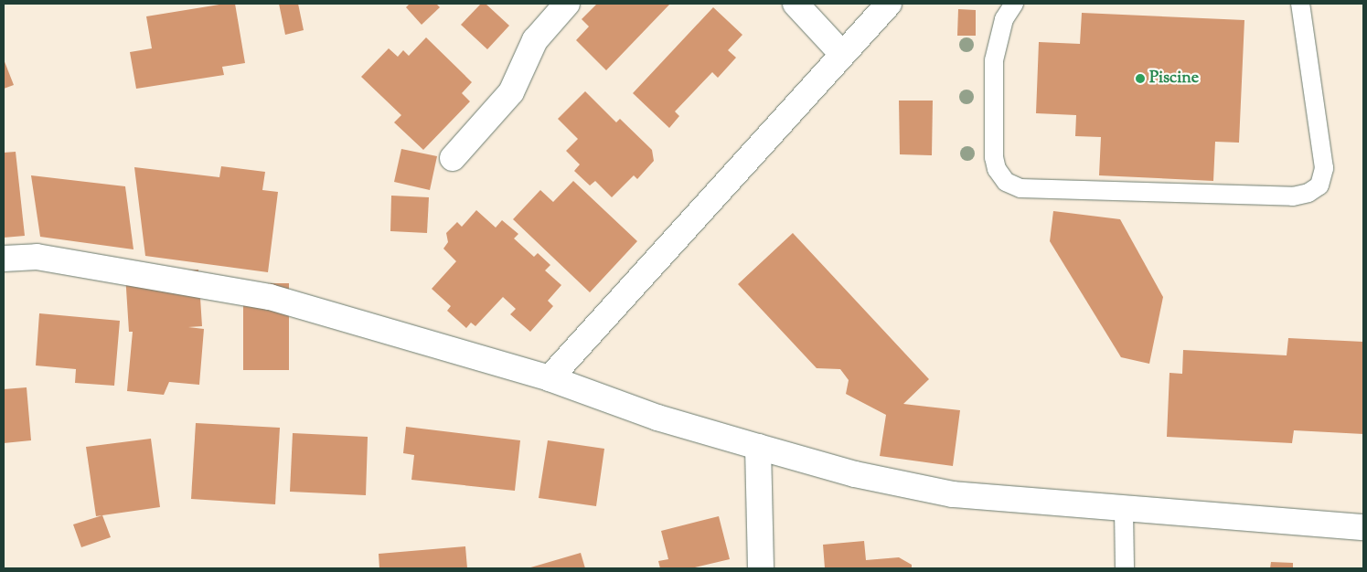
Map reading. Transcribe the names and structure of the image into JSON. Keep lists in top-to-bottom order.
{
  "places": ["Piscine"]
}
